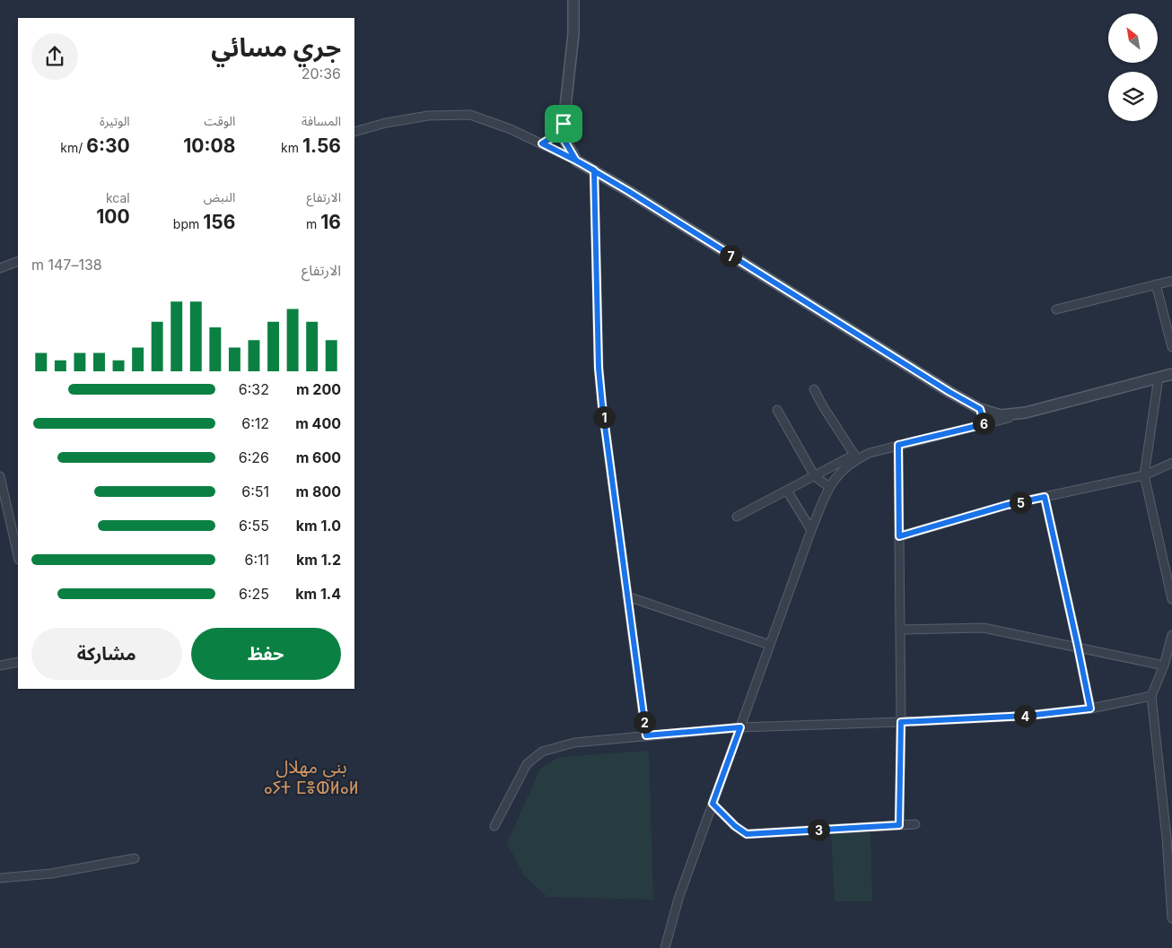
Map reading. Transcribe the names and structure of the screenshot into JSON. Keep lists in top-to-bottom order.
{
  "districts": ["بني مهلال ⴰⵢⵜ ⵎⴻⵀⵍⴰⵍ"],
  "north": "top left",
  "page": {
    "heading": ["جري مسائي", "20:36"],
    "stats": [
      ["المسافة", "1.56 km"],
      ["الوقت", "10:08"],
      ["الوتيرة", "6:30 /km"],
      ["الارتفاع", "16 m"],
      ["النبض", "156 bpm"],
      ["kcal", "100"]
    ],
    "pins": [
      "7",
      "1",
      "6",
      "5",
      "4",
      "2",
      "3"
    ],
    "chart": ["الارتفاع", "138–147 m"],
    "list": [
      {
        "name": "200 m",
        "note": "6:32"
      },
      {
        "name": "400 m",
        "note": "6:12"
      },
      {
        "name": "600 m",
        "note": "6:26"
      },
      {
        "name": "800 m",
        "note": "6:51"
      },
      {
        "name": "1.0 km",
        "note": "6:55"
      },
      {
        "name": "1.2 km",
        "note": "6:11"
      },
      {
        "name": "1.4 km",
        "note": "6:25"
      }
    ],
    "buttons": ["حفظ", "مشاركة"]
  }
}
